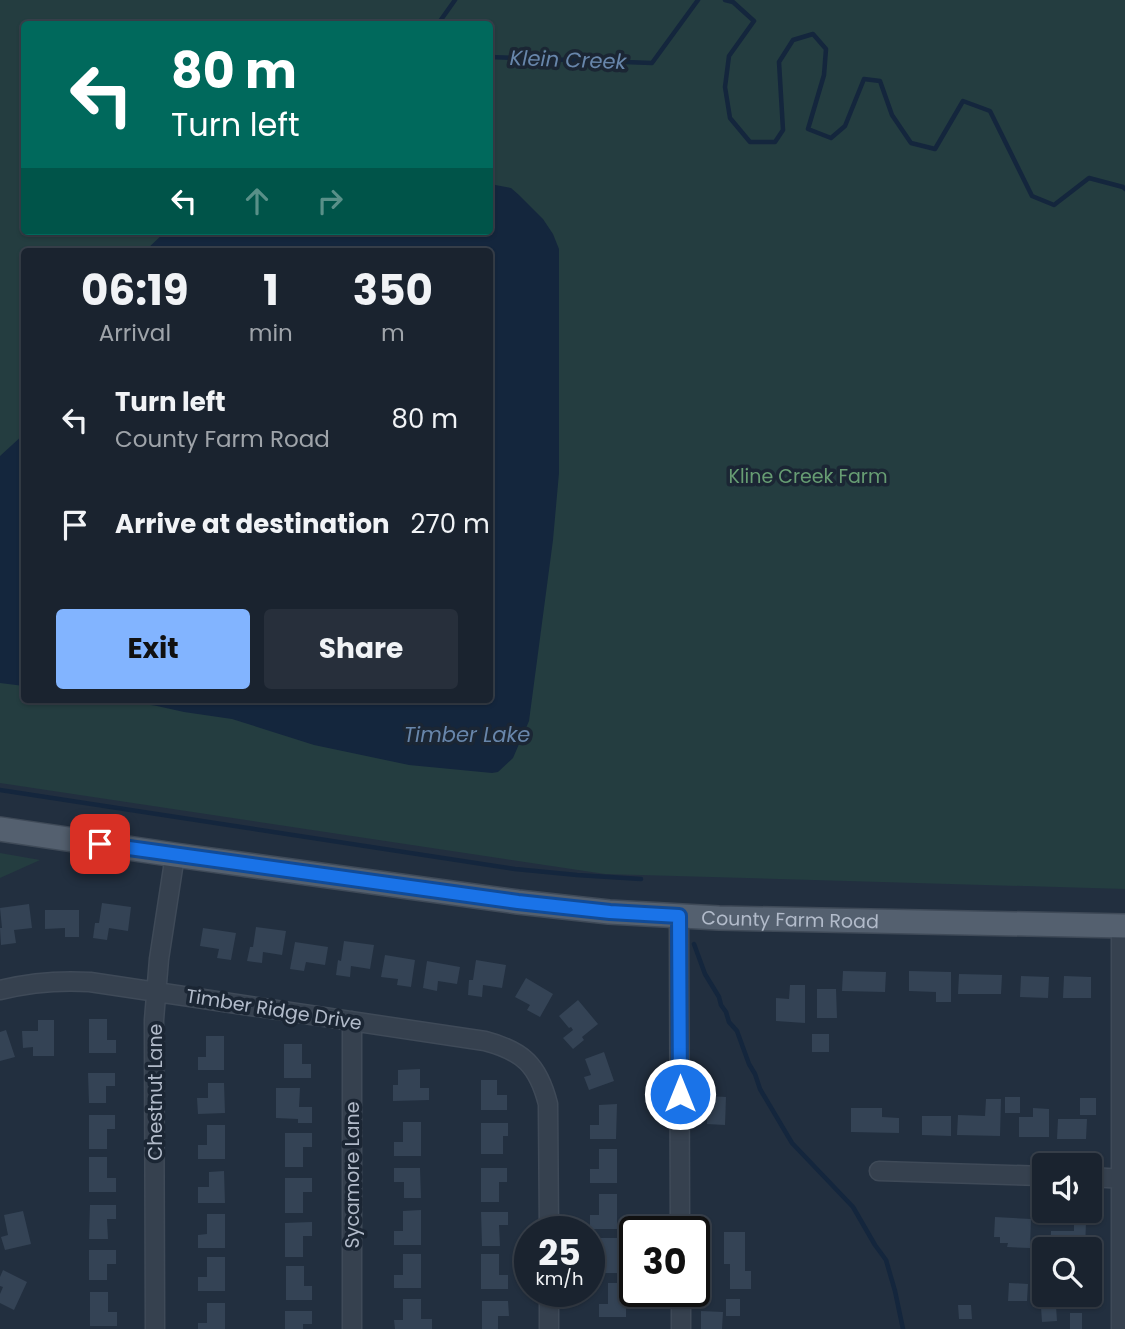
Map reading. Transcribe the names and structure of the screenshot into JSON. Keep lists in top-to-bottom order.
{
  "streets": {
    "main road": ["County Farm Road"],
    "street": ["Timber Ridge Drive", "Chestnut Lane", "Sycamore Lane"]
  },
  "crossings": [
    ["County Farm Road", "Chestnut Lane"],
    ["Timber Ridge Drive", "Chestnut Lane"],
    ["Timber Ridge Drive", "Sycamore Lane"]
  ],
  "water": ["Klein Creek", "Timber Lake"],
  "parks": ["Kline Creek Farm"],
  "page": {
    "turn": ["80 m", "Turn left"],
    "eta": [
      "06:19",
      "Arrival",
      "1",
      "min",
      "350",
      "m"
    ],
    "list": [
      {
        "name": "Turn left",
        "note": "County Farm Road",
        "value": "80 m"
      },
      {
        "name": "Arrive at destination",
        "value": "270 m"
      }
    ],
    "buttons": ["Exit", "Share"],
    "speed": "25 km/h",
    "limit": "30"
  }
}
